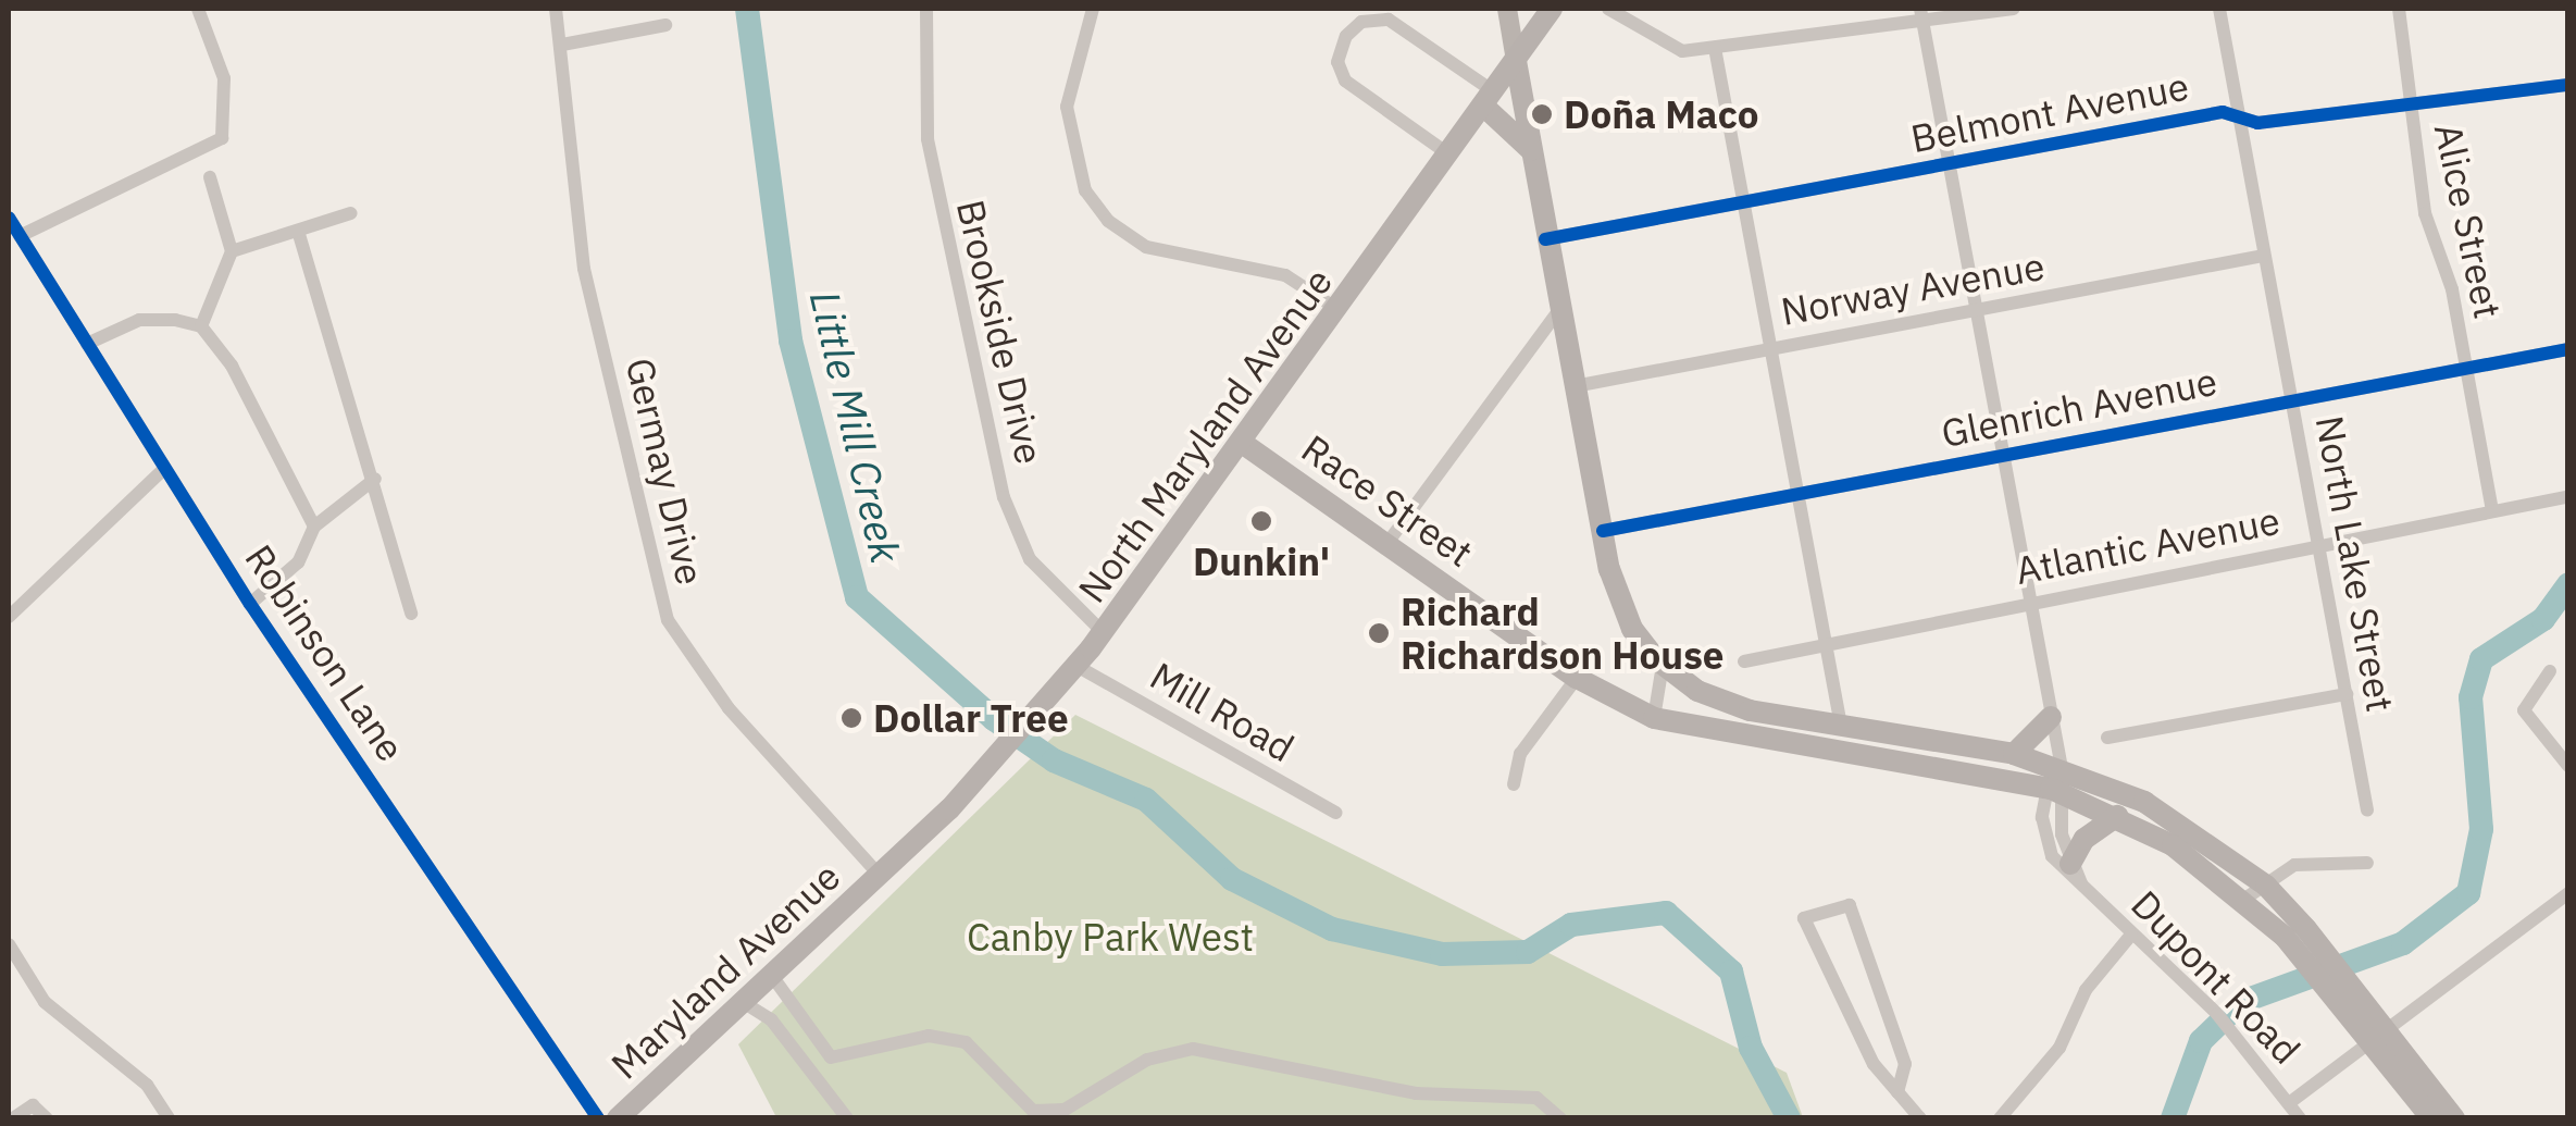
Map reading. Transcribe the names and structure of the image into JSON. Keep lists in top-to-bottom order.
{
  "streets": {
    "main road": ["North Maryland Avenue", "Race Street", "Maryland Avenue"],
    "street": [
      "Belmont Avenue",
      "Alice Street",
      "Norway Avenue",
      "Brookside Drive",
      "Glenrich Avenue",
      "Germay Drive",
      "Atlantic Avenue",
      "North Lake Street",
      "Robinson Lane",
      "Mill Road",
      "Dupont Road"
    ]
  },
  "crossings": [
    ["Belmont Avenue", "Alice Street"],
    ["Belmont Avenue", "North Lake Street"],
    ["Alice Street", "Glenrich Avenue"],
    ["Alice Street", "Atlantic Avenue"],
    ["Norway Avenue", "North Lake Street"],
    ["Brookside Drive", "North Maryland Avenue"],
    ["Glenrich Avenue", "North Lake Street"],
    ["North Maryland Avenue", "Germay Drive"],
    ["North Maryland Avenue", "Race Street"],
    ["North Maryland Avenue", "Mill Road"],
    ["North Maryland Avenue", "Maryland Avenue"],
    ["Germay Drive", "Maryland Avenue"],
    ["Race Street", "Dupont Road"],
    ["Atlantic Avenue", "North Lake Street"]
  ],
  "water": ["Little Mill Creek"],
  "parks": ["Canby Park West"],
  "places": [
    "Doña Maco",
    "Dunkin'",
    "Richard Richardson House",
    "Dollar Tree"
  ]
}
